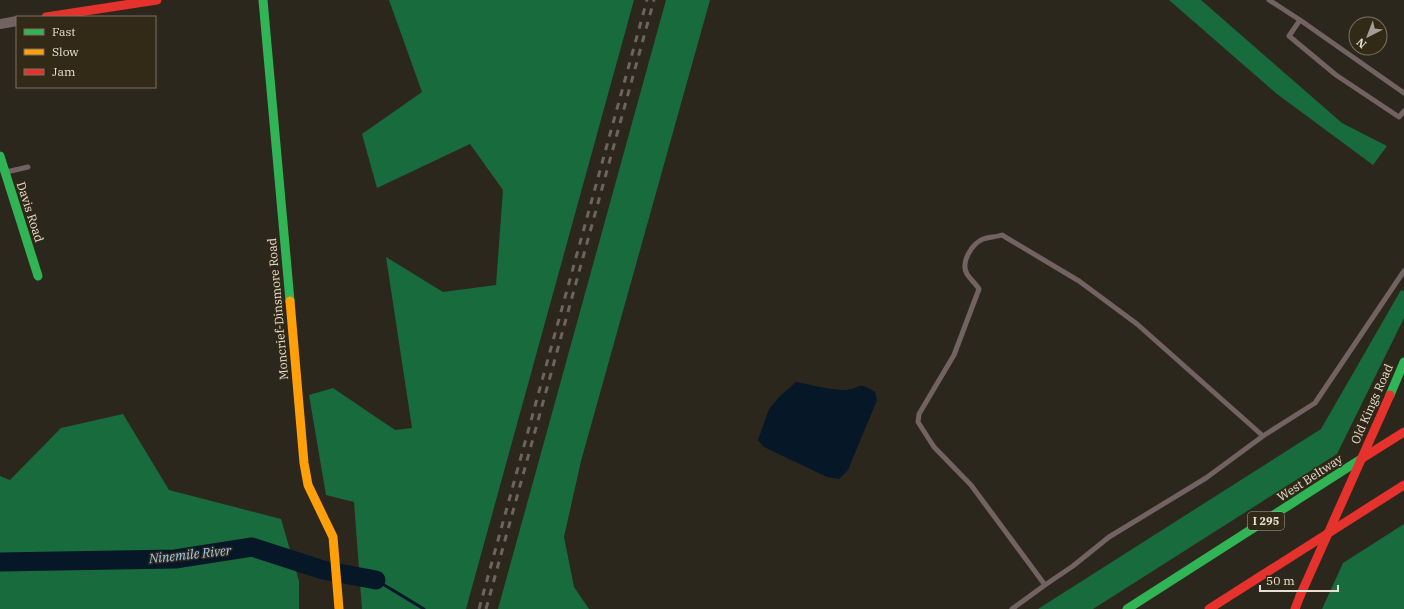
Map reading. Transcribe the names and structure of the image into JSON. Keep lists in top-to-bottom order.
{
  "streets": {
    "main road": [
      "Davis Road",
      "Moncrief-Dinsmore Road",
      "Old Kings Road",
      "West Beltway",
      "I 295"
    ]
  },
  "water": ["Ninemile River"],
  "legend": ["Fast", "Slow", "Jam"],
  "scale_bar": "50 m",
  "north": "bottom left"
}
